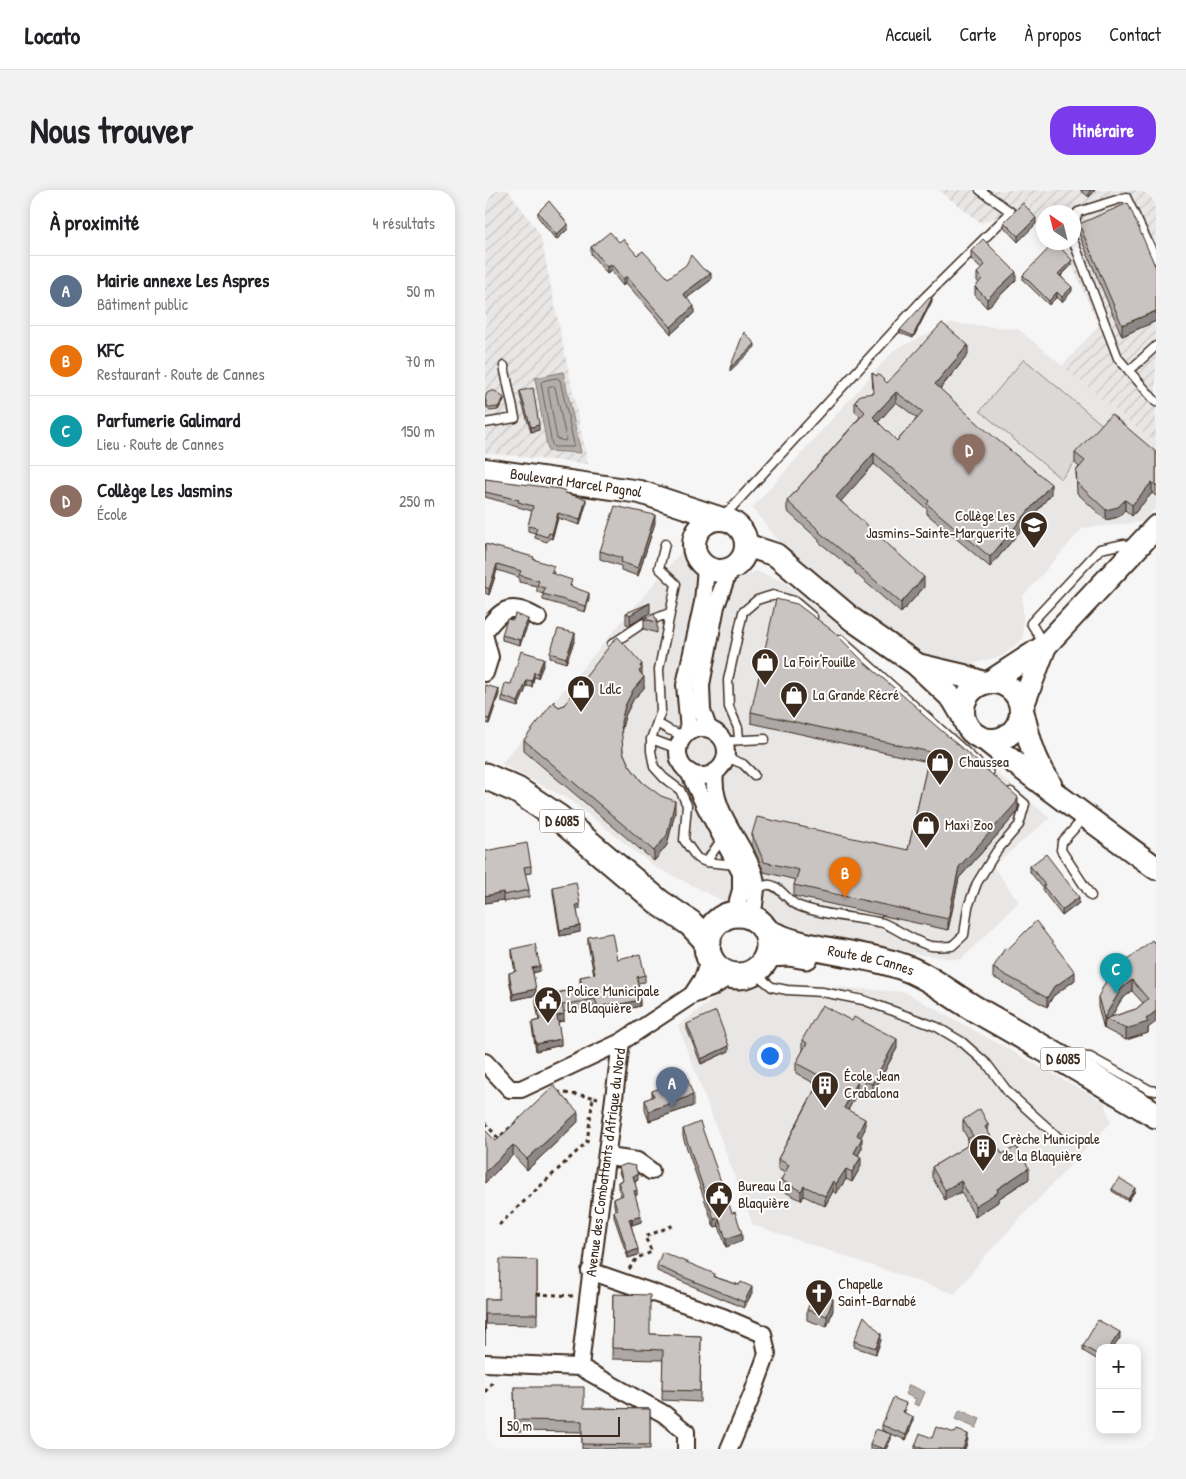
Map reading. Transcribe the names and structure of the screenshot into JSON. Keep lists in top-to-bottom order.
{
  "streets": {
    "main road": ["D 6085", "Route de Cannes"],
    "street": ["Boulevard Marcel Pagnol", "Avenue des Combattants d'Afrique du Nord"]
  },
  "crossings": [
    ["Route de Cannes", "Avenue des Combattants d'Afrique du Nord"]
  ],
  "places": {
    "school or university": ["Collège Les Jasmins-Sainte-Marguerite"],
    "shop": [
      "La Foir'Fouille",
      "Ldlc",
      "La Grande Récré",
      "Chaussea",
      "Maxi Zoo"
    ],
    "public building": ["Police Municipale la Blaquière", "Bureau La Blaquière"],
    "building": ["École Jean Crabalona", "Crèche Municipale de la Blaquière"],
    "church": ["Chapelle Saint-Barnabé"]
  },
  "scale_bar": "50 m",
  "north": "top left",
  "page": {
    "header": "Locato",
    "nav": [
      "Accueil",
      "Carte",
      "À propos",
      "Contact"
    ],
    "buttons": "Itinéraire",
    "title": "Nous trouver",
    "heading": ["À proximité", "4 résultats"],
    "list": [
      {
        "mark": "A",
        "name": "Mairie annexe Les Aspres",
        "note": "Bâtiment public",
        "value": "50 m"
      },
      {
        "mark": "B",
        "name": "KFC",
        "note": "Restaurant · Route de Cannes",
        "value": "70 m"
      },
      {
        "mark": "C",
        "name": "Parfumerie Galimard",
        "note": "Lieu · Route de Cannes",
        "value": "150 m"
      },
      {
        "mark": "D",
        "name": "Collège Les Jasmins",
        "note": "École",
        "value": "250 m"
      }
    ],
    "pins": [
      "D",
      "B",
      "C",
      "A"
    ],
    "map_buttons": ["+", "−"],
    "scale": "50 m"
  }
}
